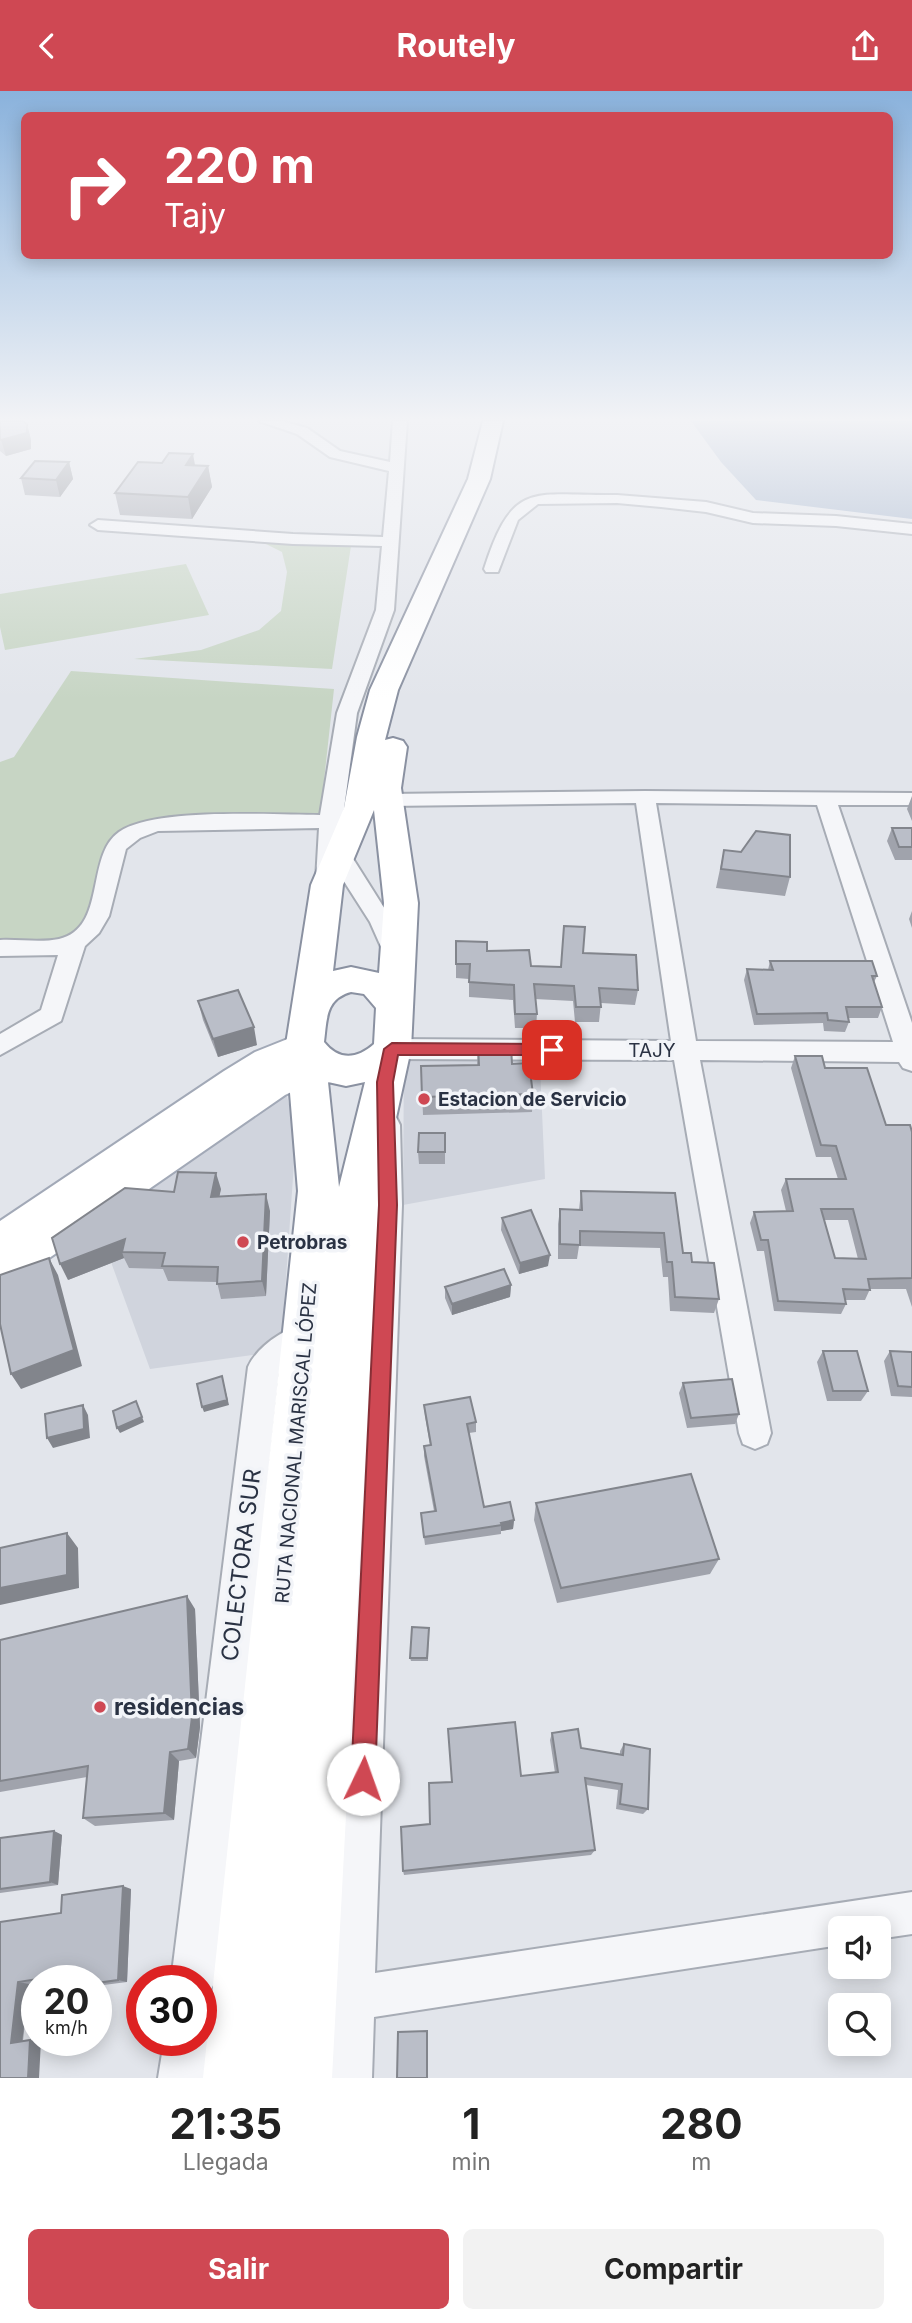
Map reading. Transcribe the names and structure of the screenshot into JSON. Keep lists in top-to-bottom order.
{
  "streets": {
    "highway": ["RUTA NACIONAL MARISCAL LÓPEZ"],
    "street": ["TAJY", "COLECTORA SUR"]
  },
  "crossings": [
    ["RUTA NACIONAL MARISCAL LÓPEZ", "COLECTORA SUR"]
  ],
  "places": ["Estacion de Servicio", "Petrobras", "residencias"],
  "page": {
    "header": "Routely",
    "turn": ["220 m", "Tajy"],
    "speed": "20 km/h",
    "limit": "30",
    "eta": [
      "21:35",
      "Llegada",
      "1",
      "min",
      "280",
      "m"
    ],
    "buttons": ["Salir", "Compartir"]
  }
}
